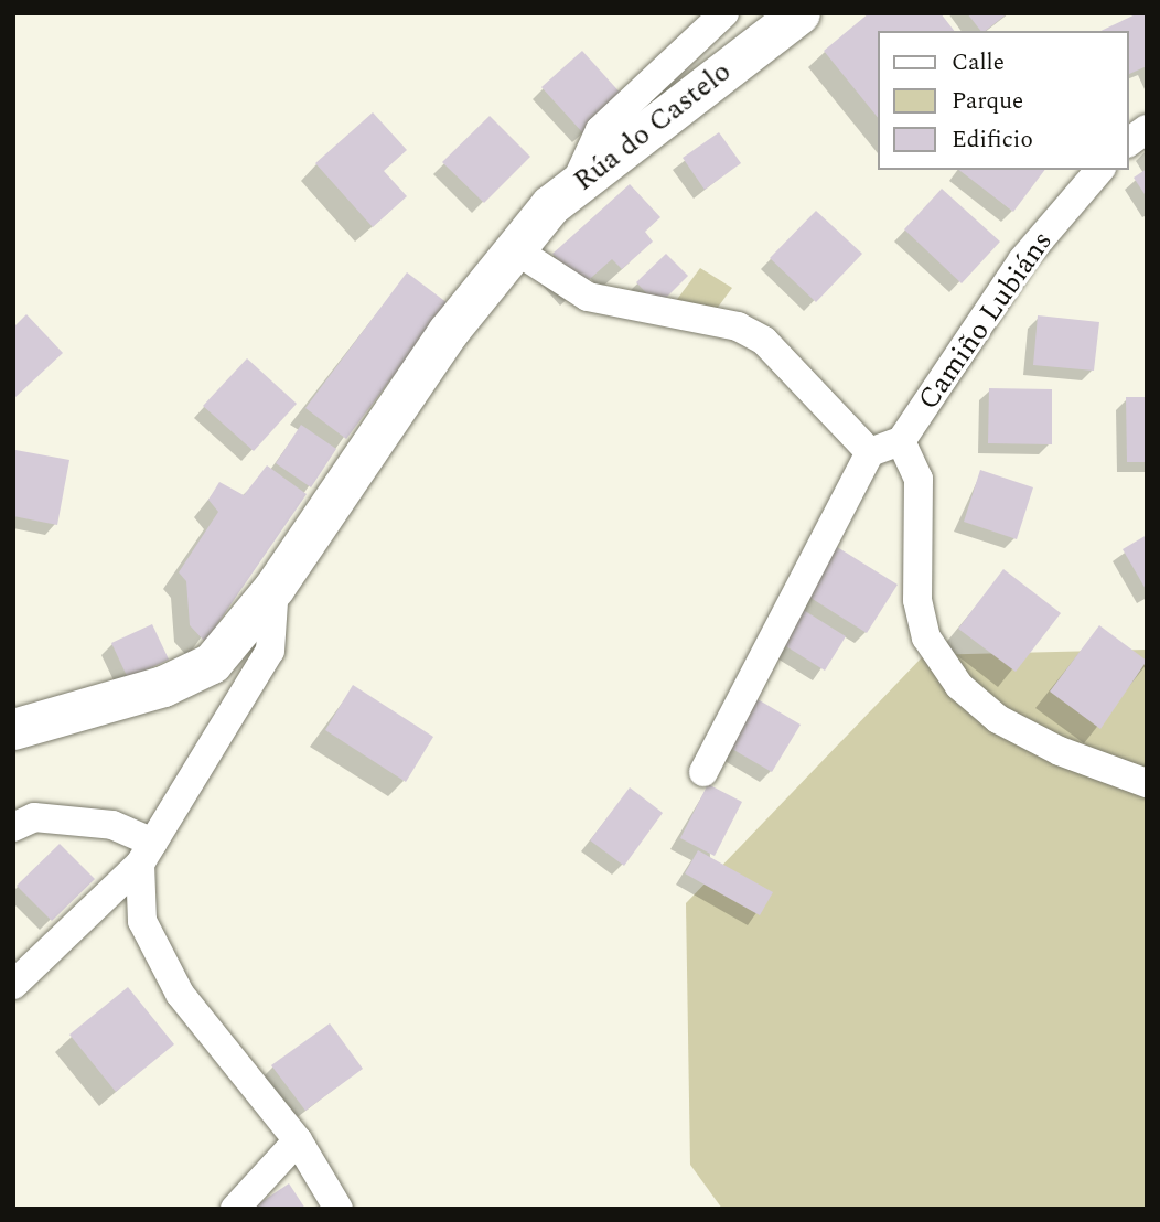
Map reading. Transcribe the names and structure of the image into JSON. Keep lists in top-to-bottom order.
{
  "streets": {
    "street": ["Rúa do Castelo", "Camiño Lubiáns"]
  },
  "legend": ["Calle", "Parque", "Edificio"]
}
